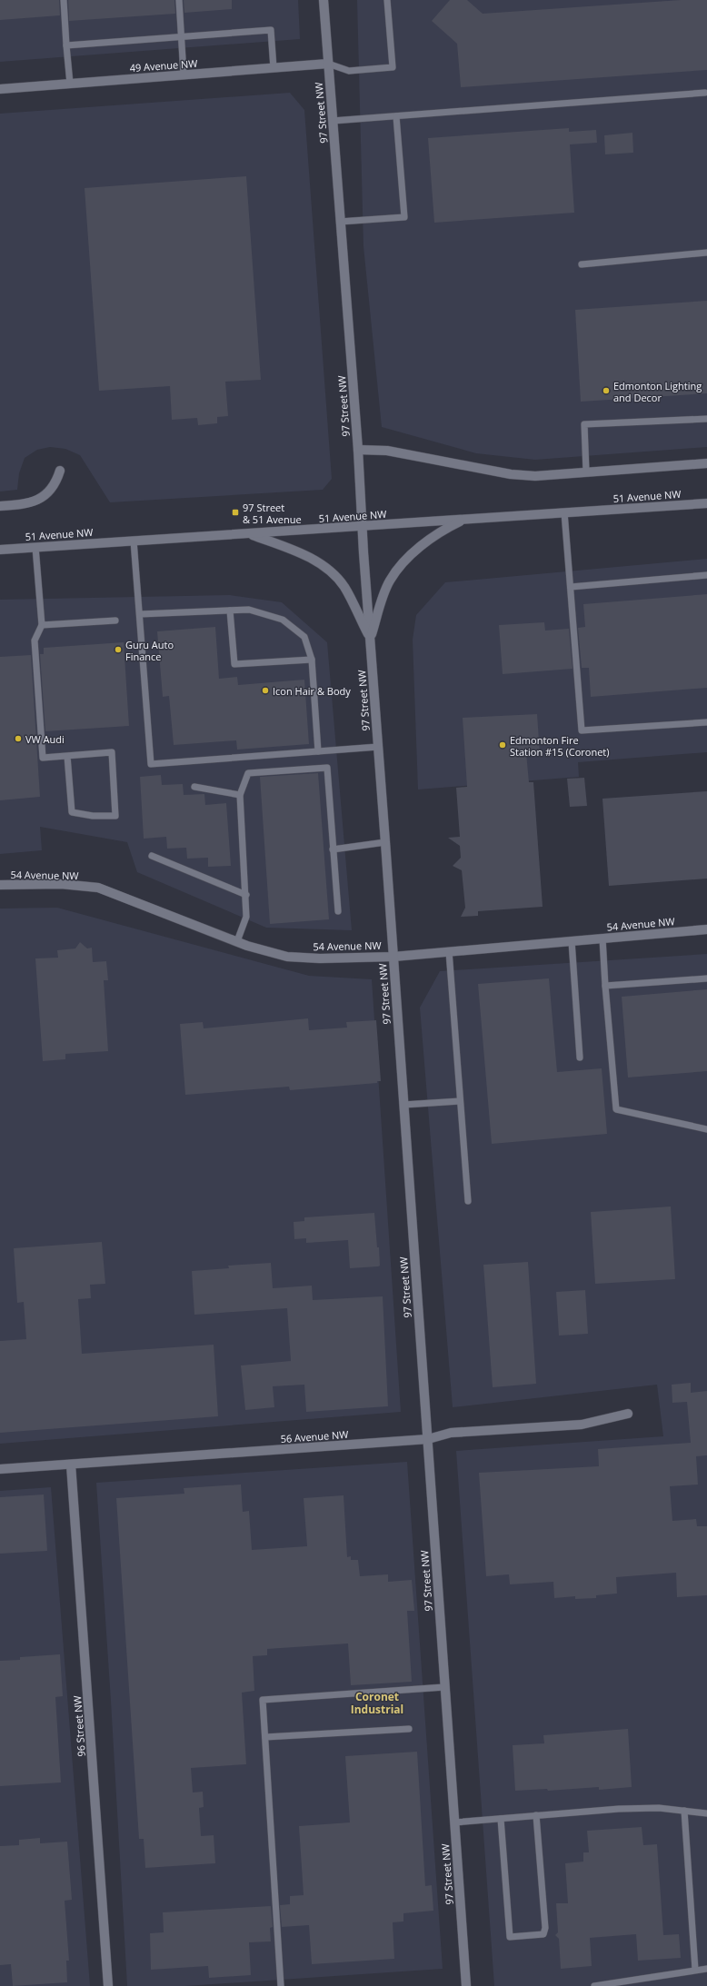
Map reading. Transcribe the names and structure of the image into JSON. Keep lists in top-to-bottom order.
{
  "streets": {
    "street": [
      "49 Avenue NW",
      "97 Street NW",
      "51 Avenue NW",
      "54 Avenue NW",
      "56 Avenue NW",
      "96 Street NW"
    ]
  },
  "crossings": [
    ["49 Avenue NW", "97 Street NW"],
    ["97 Street NW", "51 Avenue NW"],
    ["97 Street NW", "54 Avenue NW"],
    ["97 Street NW", "56 Avenue NW"],
    ["56 Avenue NW", "96 Street NW"]
  ],
  "districts": ["Coronet Industrial"],
  "places": {
    "other": [
      "Edmonton Lighting and Decor",
      "Guru Auto Finance",
      "Icon Hair & Body",
      "VW Audi",
      "Edmonton Fire Station #15 (Coronet)"
    ],
    "transit": ["97 Street & 51 Avenue"]
  }
}
